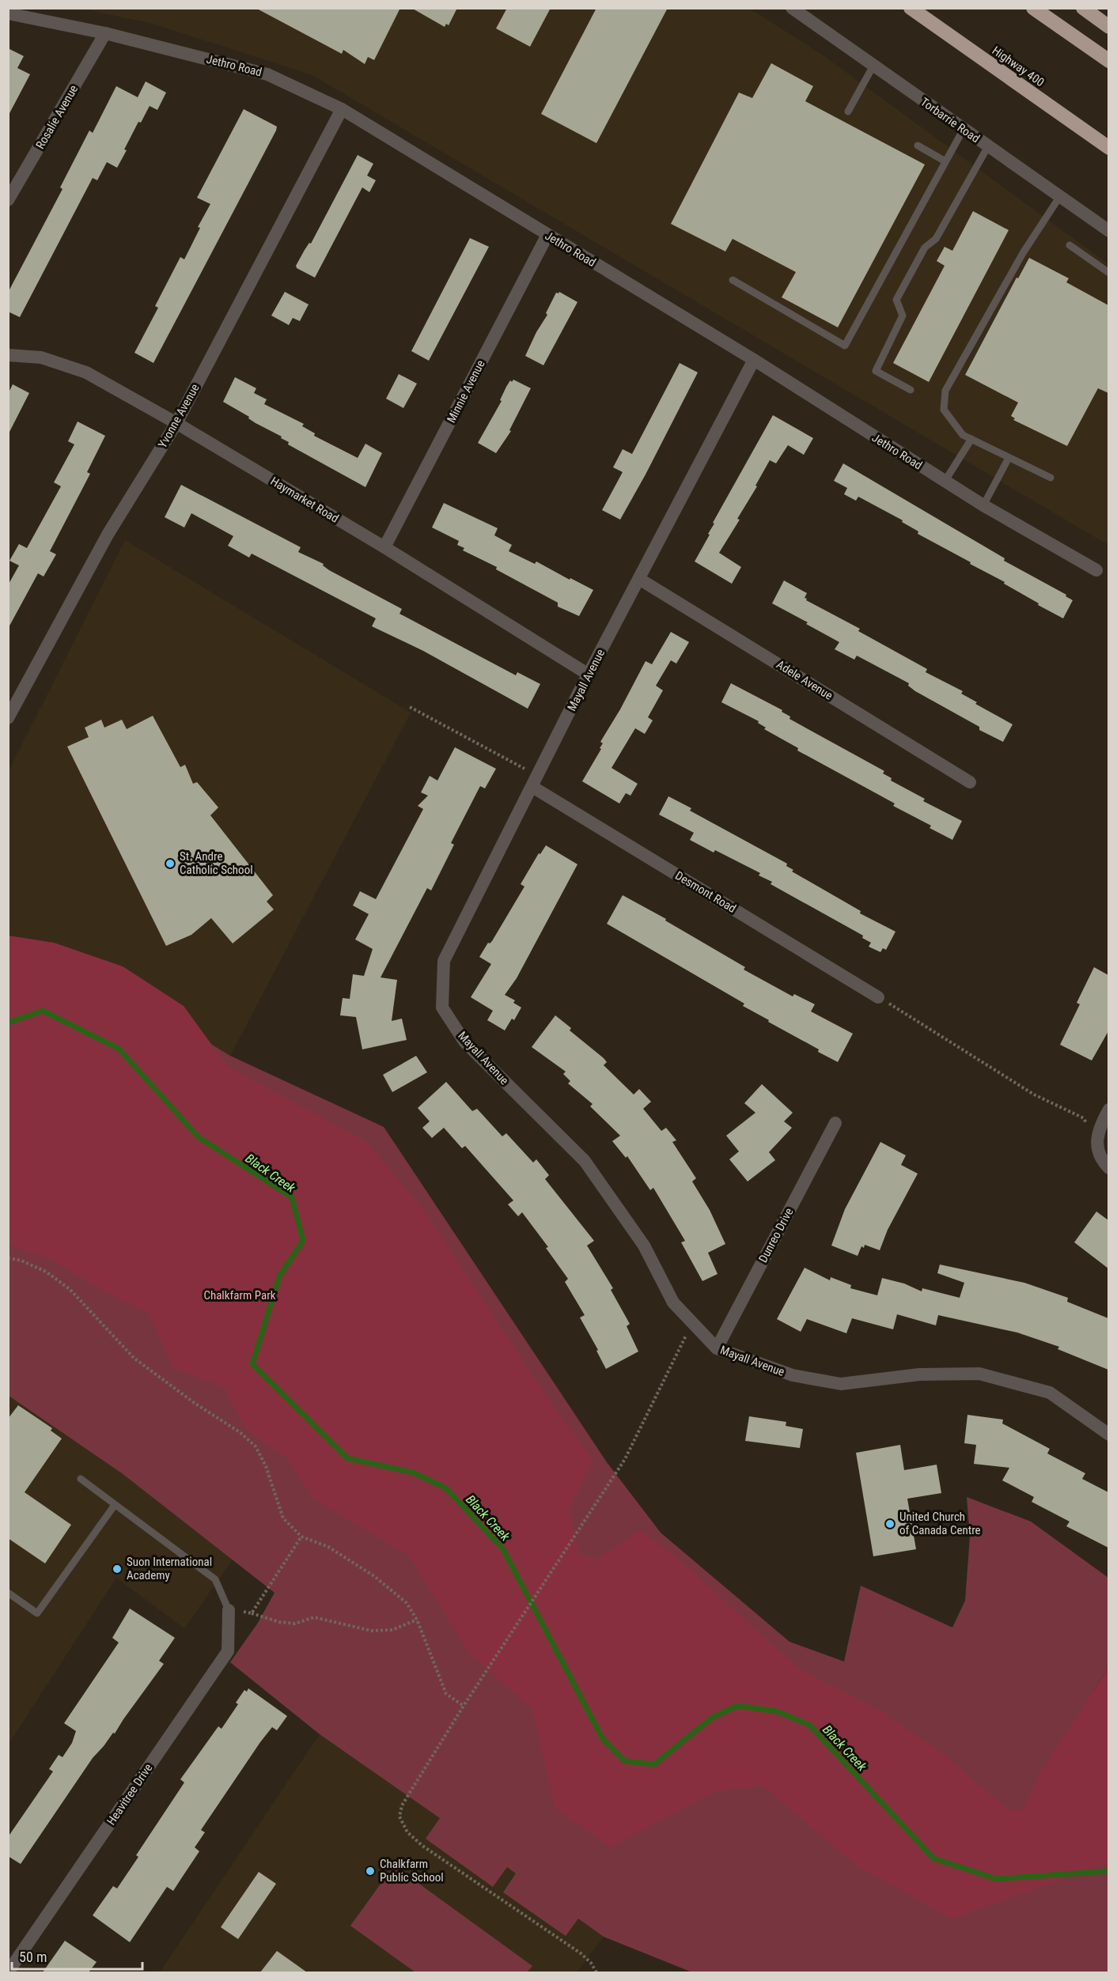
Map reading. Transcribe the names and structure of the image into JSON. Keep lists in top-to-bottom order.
{
  "streets": {
    "highway": ["Highway 400"],
    "street": [
      "Jethro Road",
      "Rosalie Avenue",
      "Torbarrie Road",
      "Minnie Avenue",
      "Yvonne Avenue",
      "Haymarket Road",
      "Mayall Avenue",
      "Adele Avenue",
      "Desmont Road",
      "Dunreo Drive",
      "Heavitree Drive"
    ]
  },
  "crossings": [
    ["Jethro Road", "Rosalie Avenue"],
    ["Jethro Road", "Minnie Avenue"],
    ["Jethro Road", "Yvonne Avenue"],
    ["Jethro Road", "Mayall Avenue"],
    ["Minnie Avenue", "Haymarket Road"],
    ["Yvonne Avenue", "Haymarket Road"],
    ["Haymarket Road", "Mayall Avenue"],
    ["Mayall Avenue", "Adele Avenue"],
    ["Mayall Avenue", "Desmont Road"],
    ["Mayall Avenue", "Dunreo Drive"]
  ],
  "water": ["Black Creek"],
  "parks": ["Chalkfarm Park"],
  "places": [
    "St. Andre Catholic School",
    "United Church of Canada Centre",
    "Suon International Academy",
    "Chalkfarm Public School"
  ],
  "scale_bar": "50 m"
}
